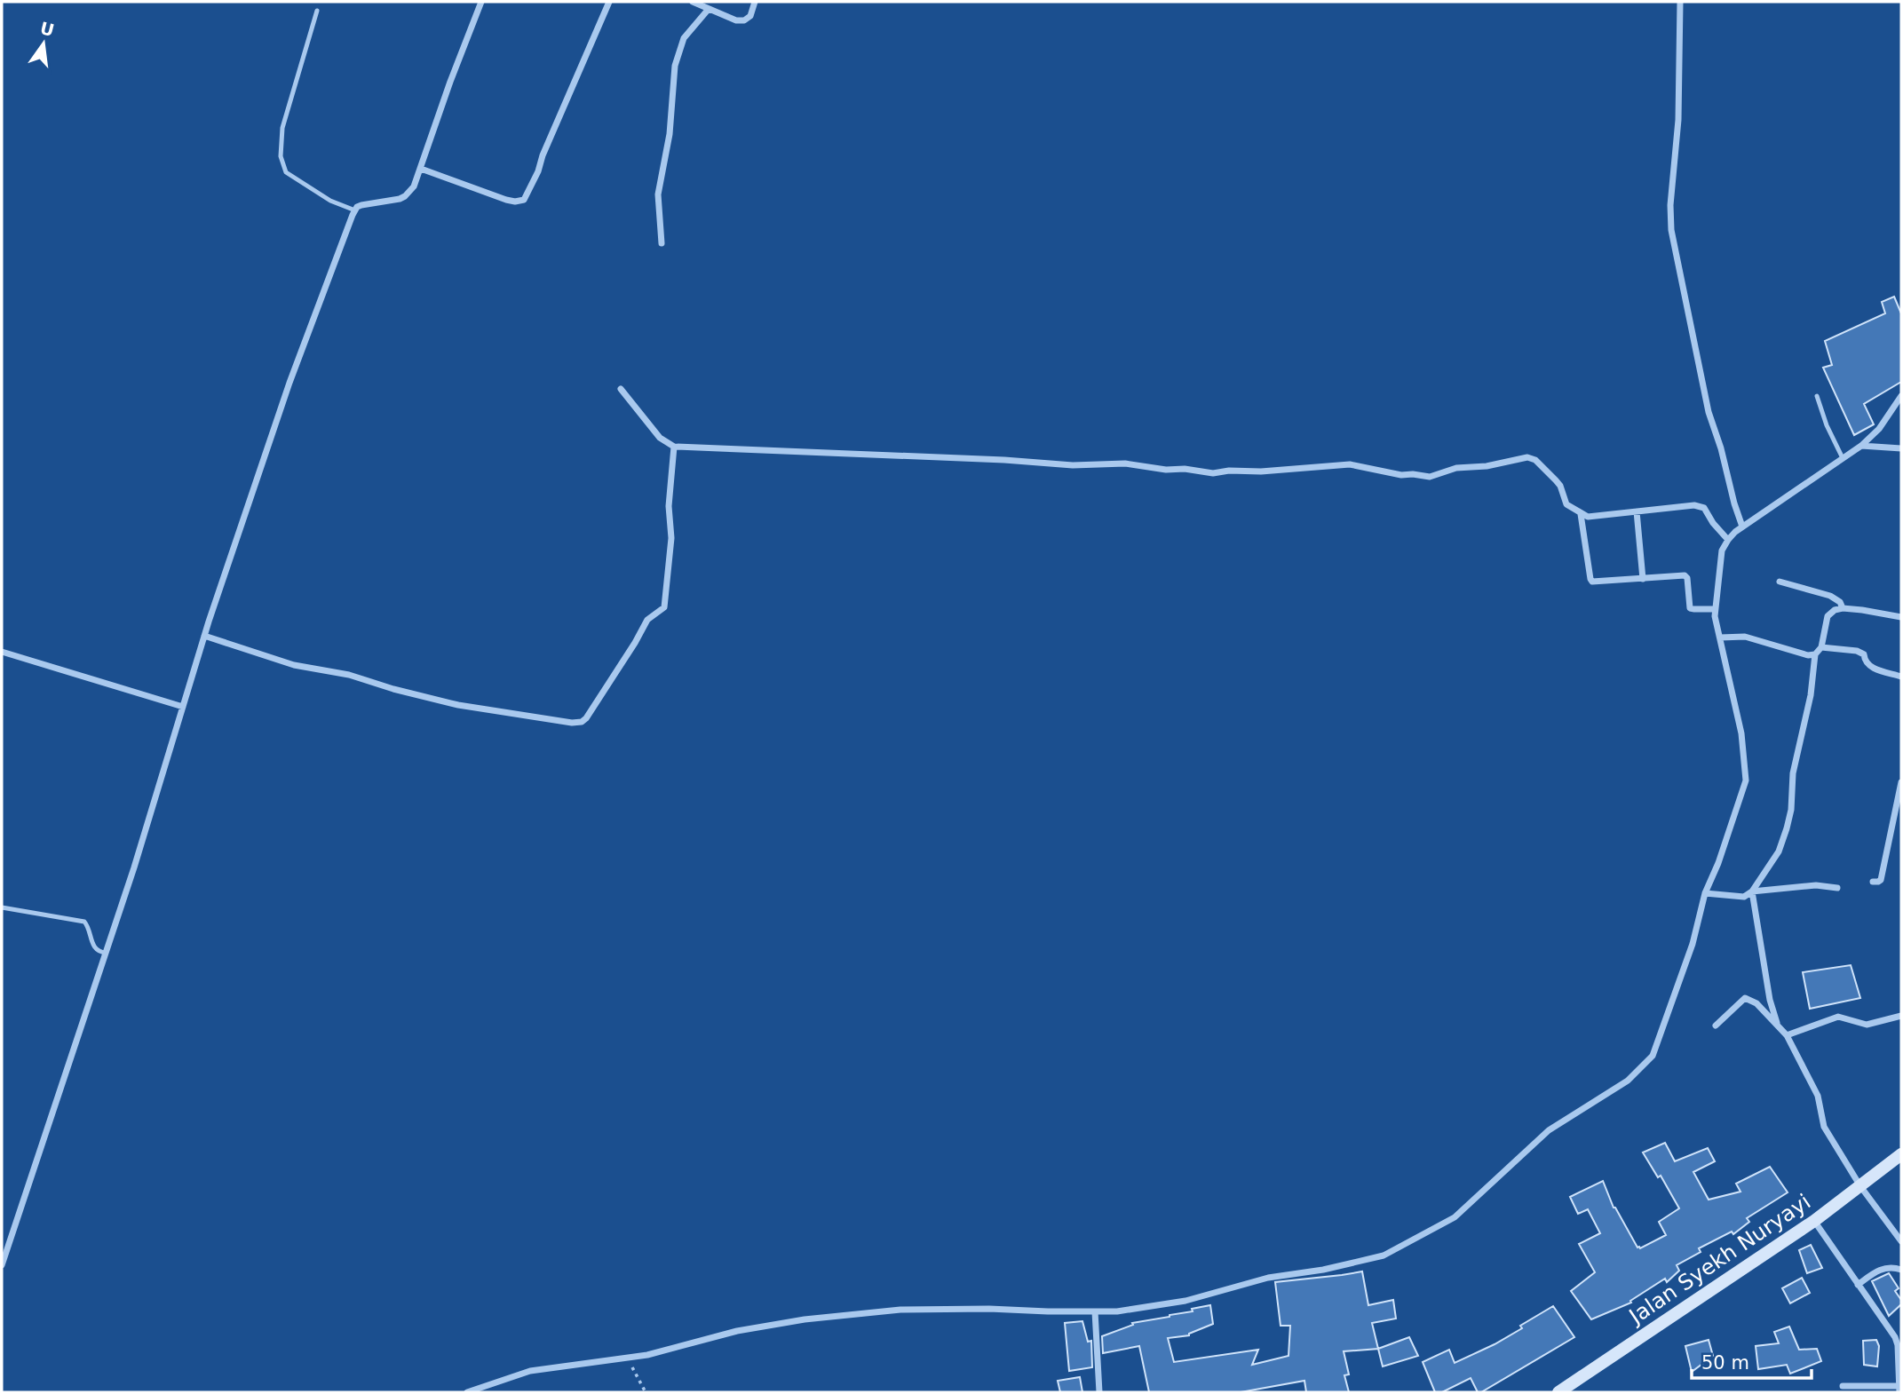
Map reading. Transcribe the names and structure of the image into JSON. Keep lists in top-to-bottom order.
{
  "streets": {
    "main road": ["Jalan Syekh Nuryayi"]
  },
  "scale_bar": "50 m",
  "north": "top"
}
